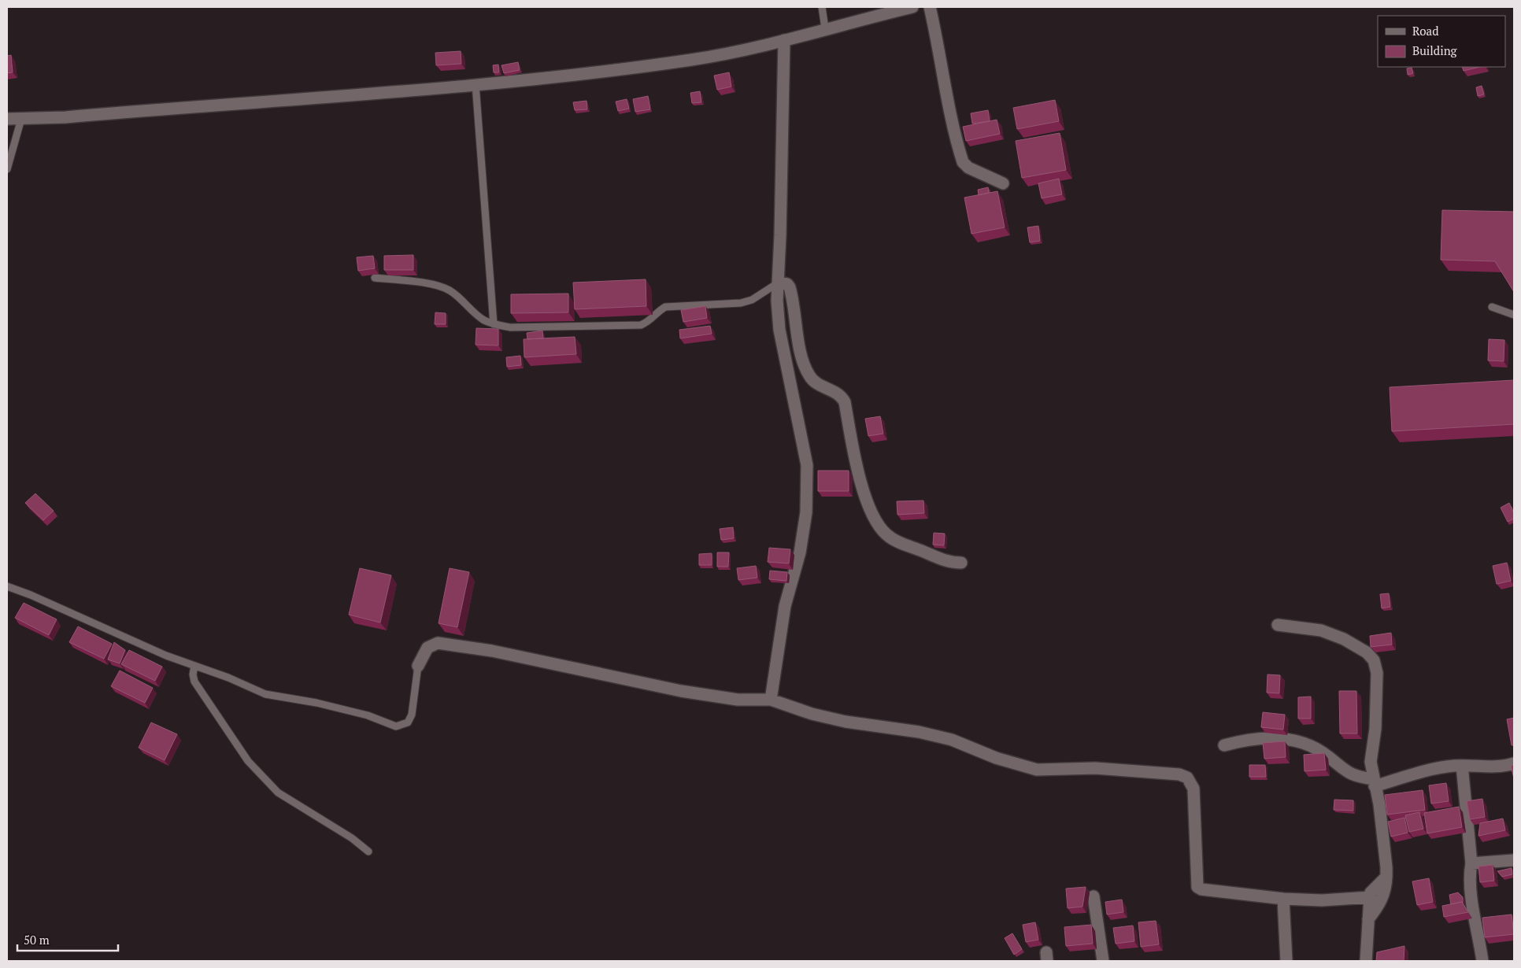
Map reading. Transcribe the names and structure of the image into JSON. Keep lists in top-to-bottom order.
{
  "legend": ["Road", "Building"],
  "scale_bar": "50 m"
}
